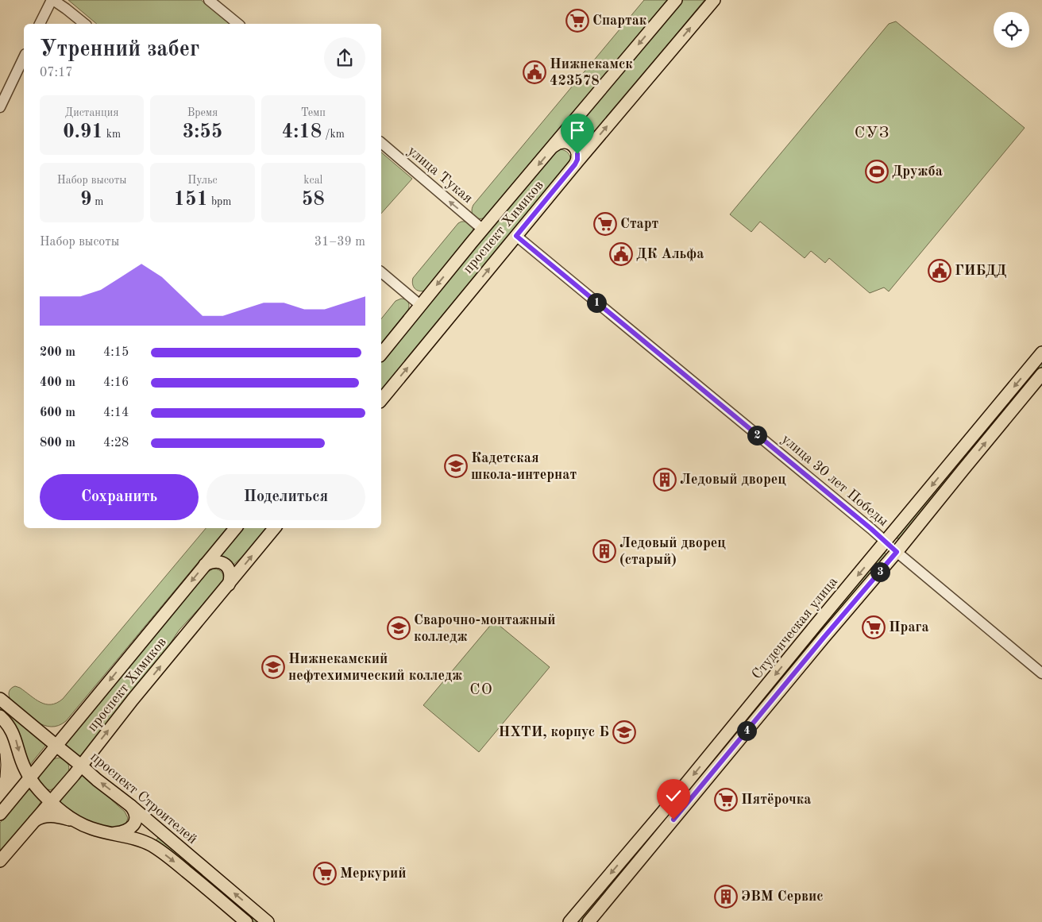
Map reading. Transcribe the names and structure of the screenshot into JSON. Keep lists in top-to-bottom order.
{
  "streets": {
    "main road": [
      "проспект Химиков",
      "улица 30 лет Победы",
      "Студенческая улица",
      "проспект Строителей"
    ],
    "street": ["улица Тукая"]
  },
  "crossings": [
    ["улица Тукая", "проспект Химиков"],
    ["проспект Химиков", "улица 30 лет Победы"],
    ["проспект Химиков", "проспект Строителей"],
    ["улица 30 лет Победы", "Студенческая улица"]
  ],
  "one_way": ["улица Тукая"],
  "districts": ["СУЗ", "СО"],
  "places": {
    "supermarket": [
      "Спартак",
      "Старт",
      "Прага",
      "Пятёрочка",
      "Меркурий"
    ],
    "public building": ["Нижнекамск 423578", "ДК Альфа", "ГИБДД"],
    "sports": ["Дружба"],
    "school or university": [
      "Кадетская школа-интернат",
      "Сварочно-монтажный колледж",
      "Нижнекамский нефтехимический колледж",
      "НХТИ, корпус Б"
    ],
    "building": ["Ледовый дворец", "Ледовый дворец (старый)", "ЭВМ Сервис"]
  },
  "page": {
    "heading": ["Утренний забег", "07:17"],
    "stats": [
      ["Дистанция", "0.91 km"],
      ["Время", "3:55"],
      ["Темп", "4:18 /km"],
      ["Набор высоты", "9 m"],
      ["Пульс", "151 bpm"],
      ["kcal", "58"]
    ],
    "chart": ["Набор высоты", "31–39 m"],
    "pins": [
      "1",
      "2",
      "3",
      "4"
    ],
    "list": [
      {
        "name": "200 m",
        "note": "4:15"
      },
      {
        "name": "400 m",
        "note": "4:16"
      },
      {
        "name": "600 m",
        "note": "4:14"
      },
      {
        "name": "800 m",
        "note": "4:28"
      }
    ],
    "buttons": ["Сохранить", "Поделиться"]
  }
}
